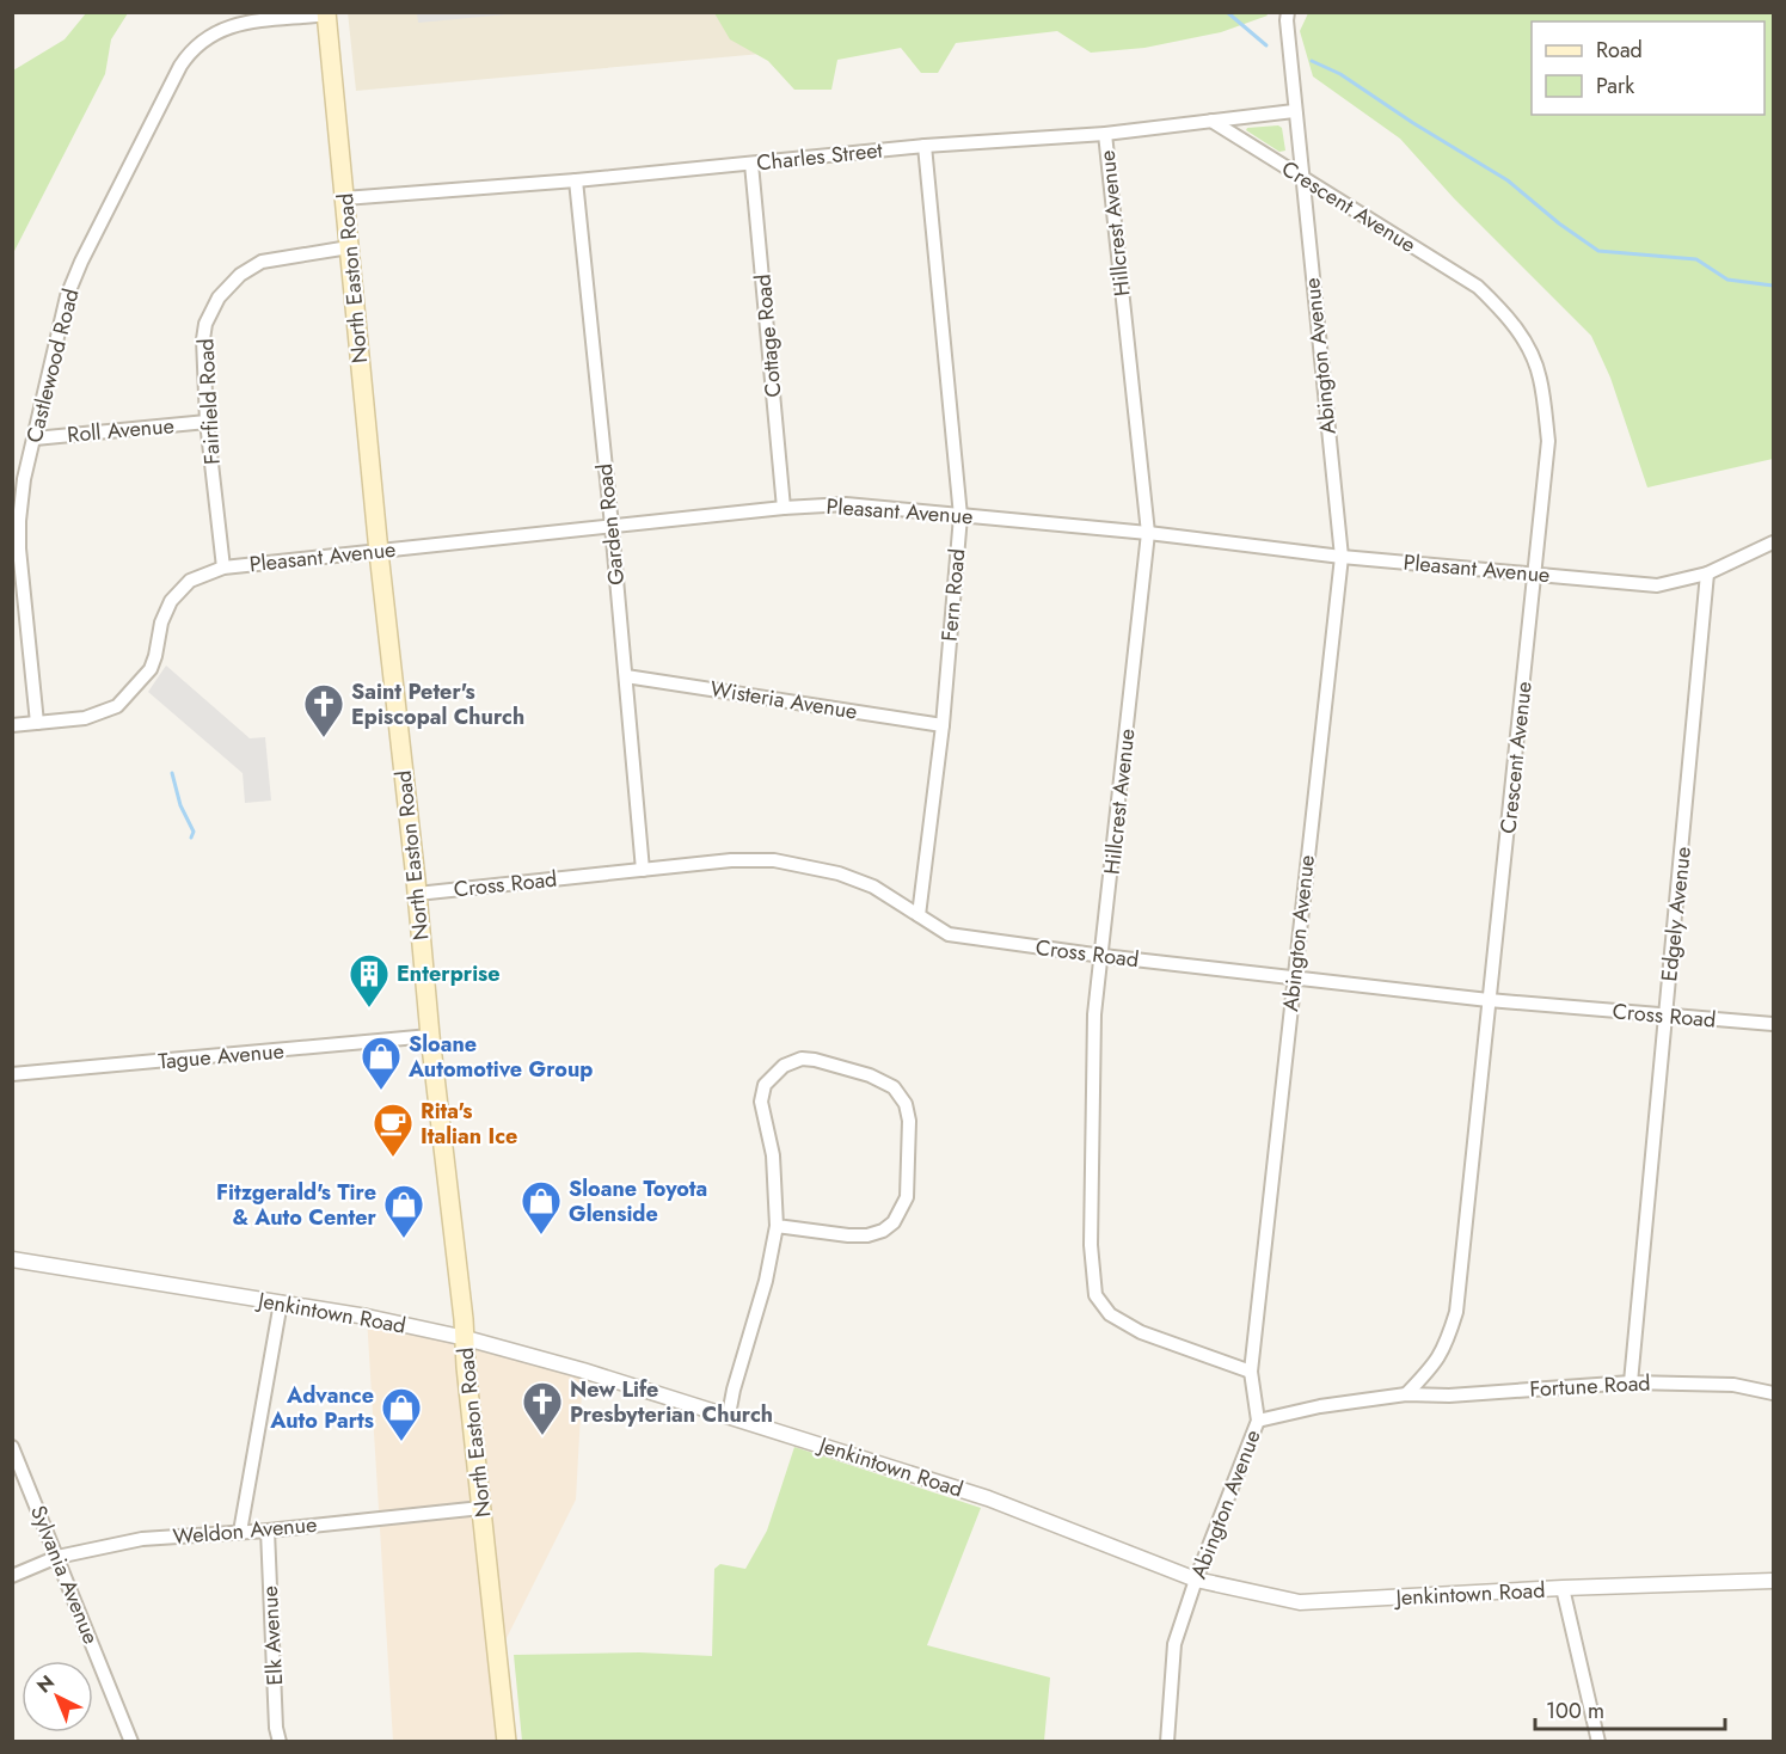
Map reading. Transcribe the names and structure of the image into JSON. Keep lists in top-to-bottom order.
{
  "streets": {
    "main road": ["North Easton Road"],
    "street": [
      "Charles Street",
      "Crescent Avenue",
      "Hillcrest Avenue",
      "Cottage Road",
      "Abington Avenue",
      "Castlewood Road",
      "Fairfield Road",
      "Roll Avenue",
      "Pleasant Avenue",
      "Garden Road",
      "Fern Road",
      "Wisteria Avenue",
      "Cross Road",
      "Edgely Avenue",
      "Tague Avenue",
      "Jenkintown Road",
      "Fortune Road",
      "Weldon Avenue",
      "Sylvania Avenue",
      "Elk Avenue"
    ]
  },
  "crossings": [
    ["Charles Street", "Crescent Avenue"],
    ["Charles Street", "Hillcrest Avenue"],
    ["Charles Street", "North Easton Road"],
    ["Charles Street", "Cottage Road"],
    ["Charles Street", "Abington Avenue"],
    ["Charles Street", "Garden Road"],
    ["Charles Street", "Fern Road"],
    ["Crescent Avenue", "Abington Avenue"],
    ["Crescent Avenue", "Pleasant Avenue"],
    ["Crescent Avenue", "Cross Road"],
    ["Crescent Avenue", "Fortune Road"],
    ["Hillcrest Avenue", "Abington Avenue"],
    ["Hillcrest Avenue", "Pleasant Avenue"],
    ["Hillcrest Avenue", "Cross Road"],
    ["North Easton Road", "Castlewood Road"],
    ["North Easton Road", "Fairfield Road"],
    ["North Easton Road", "Pleasant Avenue"],
    ["North Easton Road", "Cross Road"],
    ["North Easton Road", "Tague Avenue"],
    ["North Easton Road", "Jenkintown Road"],
    ["North Easton Road", "Weldon Avenue"],
    ["Cottage Road", "Pleasant Avenue"],
    ["Abington Avenue", "Pleasant Avenue"],
    ["Abington Avenue", "Cross Road"],
    ["Abington Avenue", "Jenkintown Road"],
    ["Castlewood Road", "Roll Avenue"],
    ["Castlewood Road", "Pleasant Avenue"],
    ["Fairfield Road", "Roll Avenue"],
    ["Fairfield Road", "Pleasant Avenue"],
    ["Pleasant Avenue", "Garden Road"],
    ["Pleasant Avenue", "Fern Road"],
    ["Pleasant Avenue", "Edgely Avenue"],
    ["Garden Road", "Wisteria Avenue"],
    ["Garden Road", "Cross Road"],
    ["Fern Road", "Wisteria Avenue"],
    ["Fern Road", "Cross Road"],
    ["Cross Road", "Edgely Avenue"],
    ["Edgely Avenue", "Fortune Road"],
    ["Weldon Avenue", "Sylvania Avenue"],
    ["Weldon Avenue", "Elk Avenue"]
  ],
  "places": {
    "church": ["Saint Peter's Episcopal Church", "New Life Presbyterian Church"],
    "building": ["Enterprise"],
    "shop": [
      "Sloane Automotive Group",
      "Sloane Toyota Glenside",
      "Fitzgerald's Tire & Auto Center",
      "Advance Auto Parts"
    ],
    "cafe": ["Rita's Italian Ice"]
  },
  "legend": ["Road", "Park"],
  "scale_bar": "100 m",
  "north": "top left"
}
